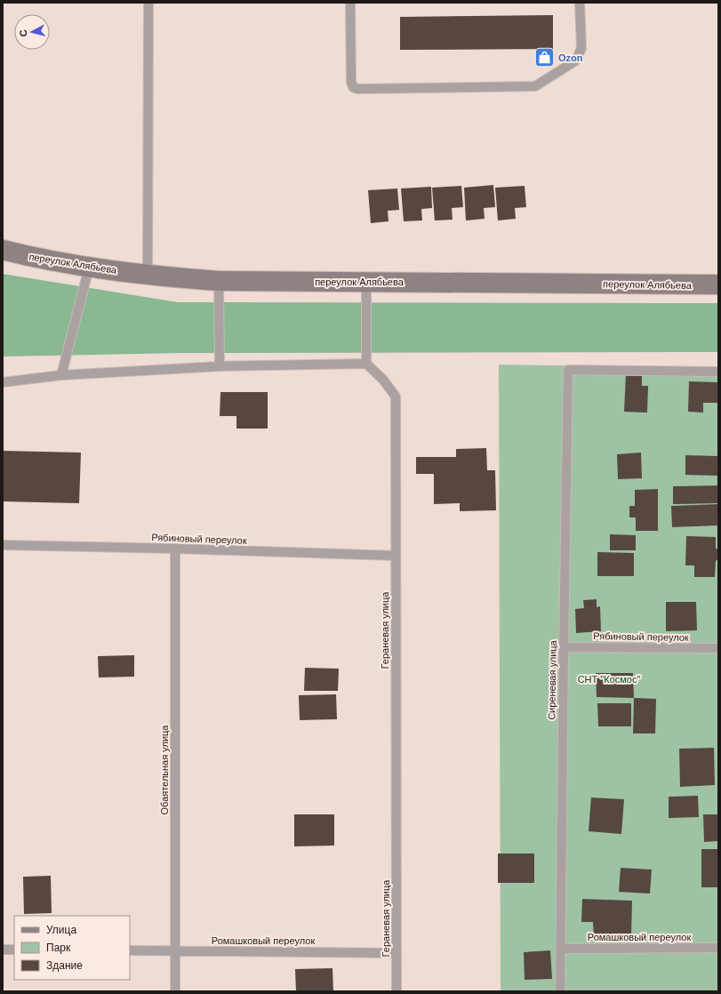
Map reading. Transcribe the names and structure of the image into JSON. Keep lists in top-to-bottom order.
{
  "streets": {
    "main road": ["переулок Алябьева"],
    "lane": [
      "Рябиновый переулок",
      "Гераневая улица",
      "Сиреневая улица",
      "Обаятельная улица",
      "Ромашковый переулок"
    ]
  },
  "crossings": [
    ["Рябиновый переулок", "Гераневая улица"],
    ["Рябиновый переулок", "Сиреневая улица"],
    ["Рябиновый переулок", "Обаятельная улица"],
    ["Гераневая улица", "Ромашковый переулок"],
    ["Сиреневая улица", "Ромашковый переулок"],
    ["Обаятельная улица", "Ромашковый переулок"]
  ],
  "parks": ["СНТ \"Космос\""],
  "places": {
    "shop": ["Ozon"]
  },
  "legend": ["Улица", "Парк", "Здание"],
  "north": "left"
}
